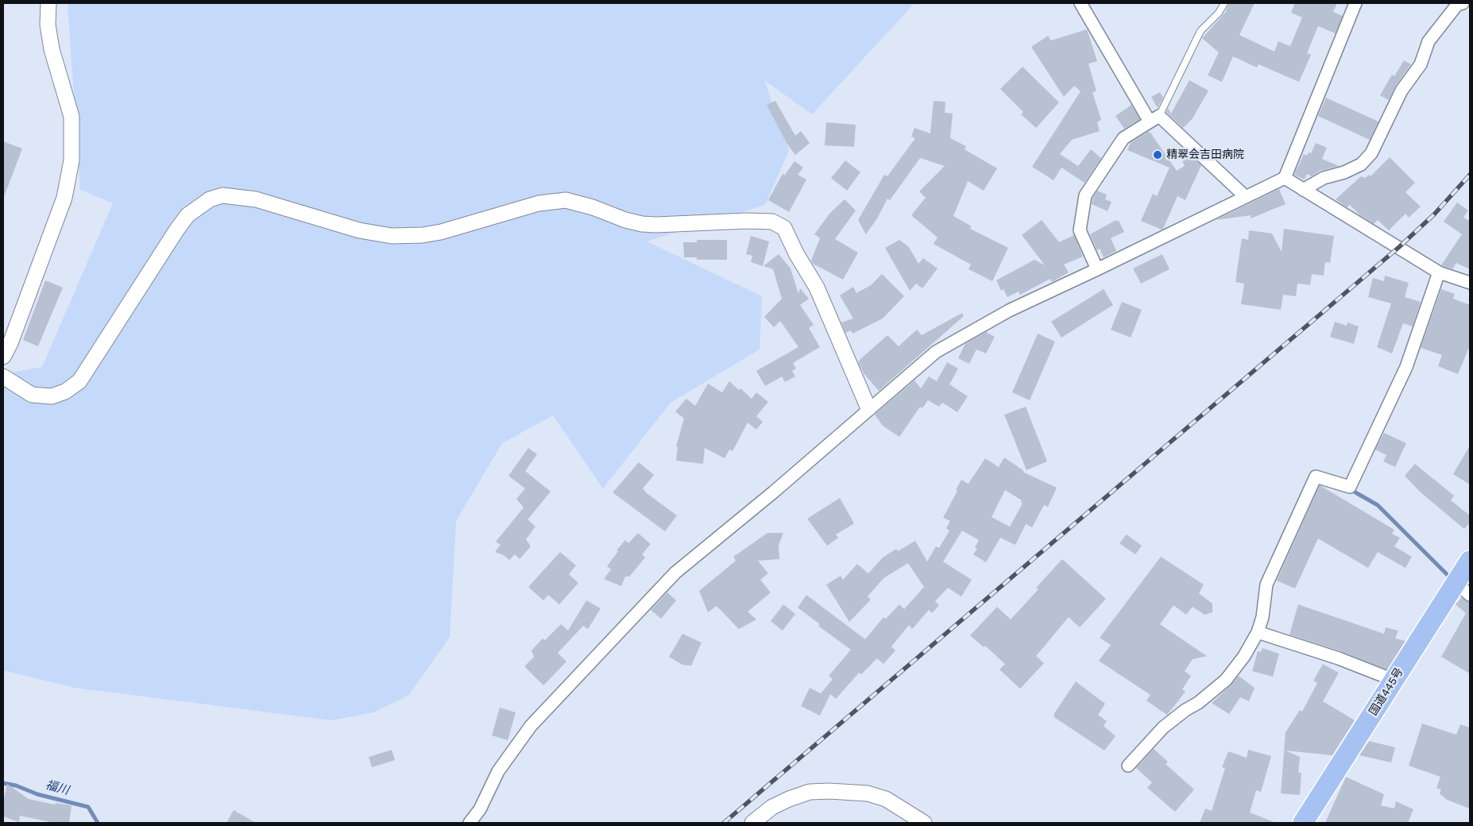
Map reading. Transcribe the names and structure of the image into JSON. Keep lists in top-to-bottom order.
{
  "streets": {
    "highway": ["国道445号"]
  },
  "water": ["福川"],
  "places": ["精翠会吉田病院"]
}
